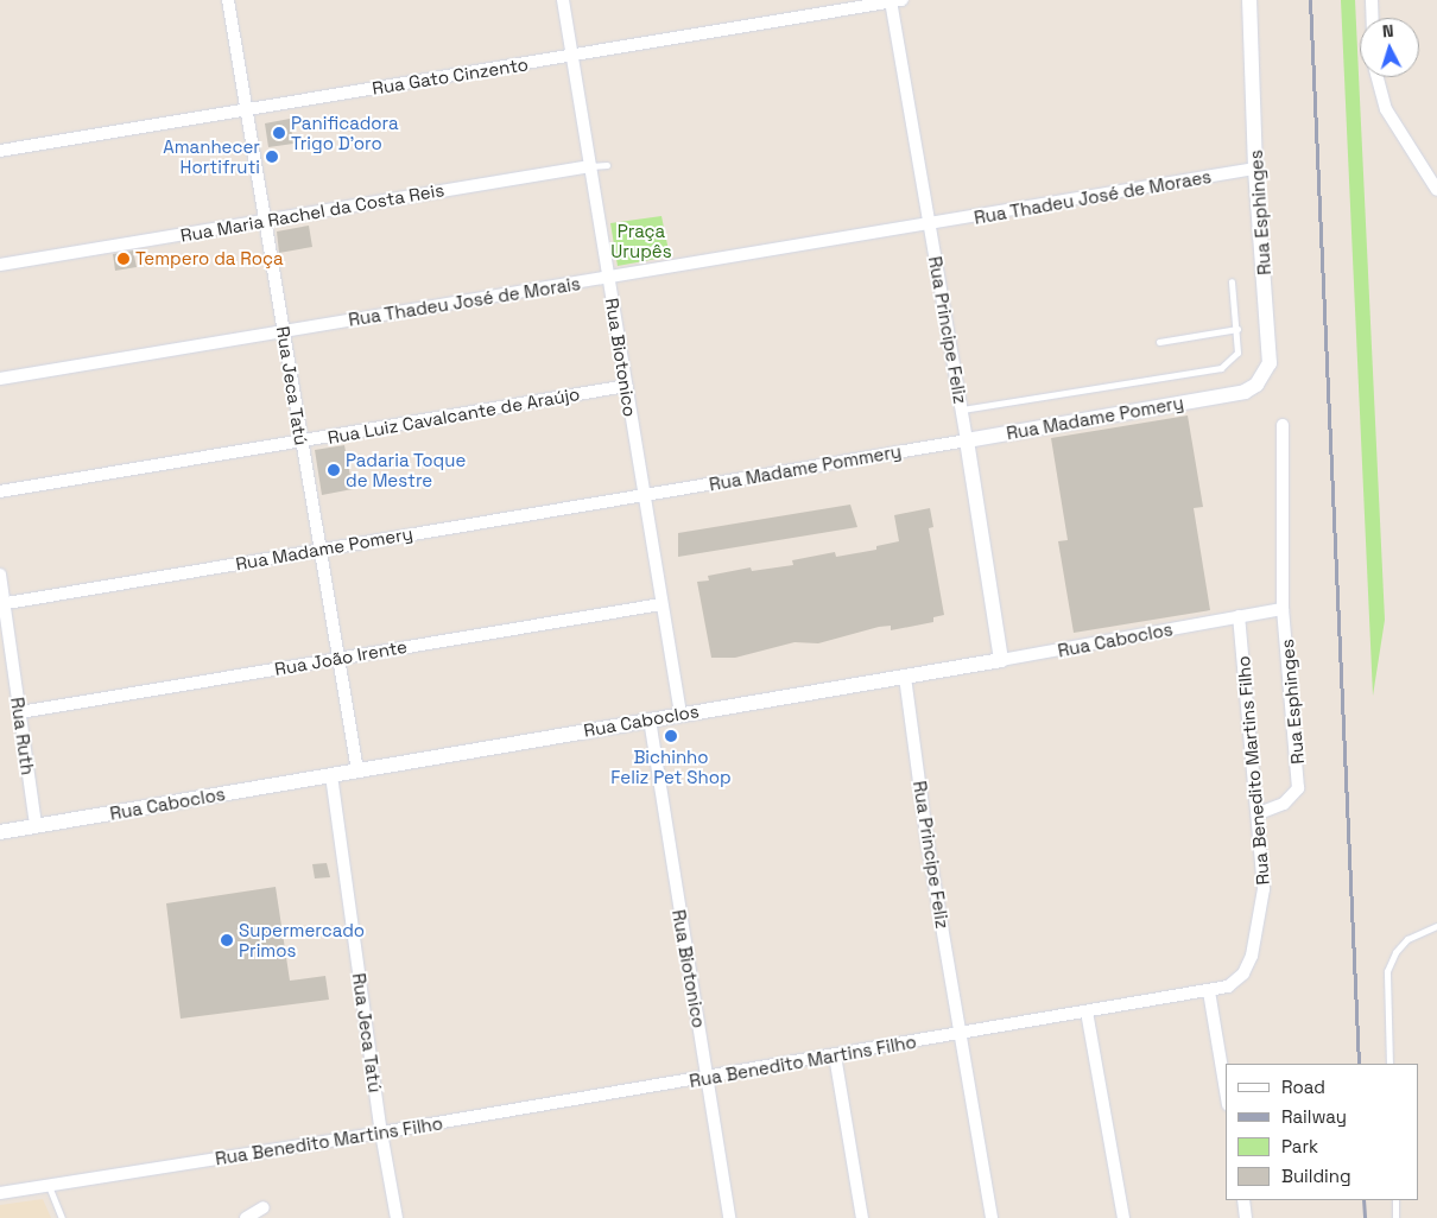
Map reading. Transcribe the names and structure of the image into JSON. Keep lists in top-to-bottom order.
{
  "streets": {
    "street": [
      "Rua Gato Cinzento",
      "Rua Thadeu José de Moraes",
      "Rua Maria Rachel da Costa Reis",
      "Rua Esphinges",
      "Rua Thadeu José de Morais",
      "Rua Principe Feliz",
      "Rua Biotonico",
      "Rua Jeca Tatú",
      "Rua Luiz Cavalcante de Araújo",
      "Rua Madame Pomery",
      "Rua Madame Pommery",
      "Rua Caboclos",
      "Rua João Irente",
      "Rua Ruth",
      "Rua Benedito Martins Filho"
    ]
  },
  "crossings": [
    ["Rua Gato Cinzento", "Rua Principe Feliz"],
    ["Rua Gato Cinzento", "Rua Biotonico"],
    ["Rua Gato Cinzento", "Rua Jeca Tatú"],
    ["Rua Thadeu José de Moraes", "Rua Esphinges"],
    ["Rua Thadeu José de Moraes", "Rua Thadeu José de Morais"],
    ["Rua Thadeu José de Moraes", "Rua Principe Feliz"],
    ["Rua Maria Rachel da Costa Reis", "Rua Biotonico"],
    ["Rua Maria Rachel da Costa Reis", "Rua Jeca Tatú"],
    ["Rua Esphinges", "Rua Madame Pomery"],
    ["Rua Esphinges", "Rua Caboclos"],
    ["Rua Esphinges", "Rua Benedito Martins Filho"],
    ["Rua Thadeu José de Morais", "Rua Principe Feliz"],
    ["Rua Thadeu José de Morais", "Rua Biotonico"],
    ["Rua Thadeu José de Morais", "Rua Jeca Tatú"],
    ["Rua Principe Feliz", "Rua Madame Pomery"],
    ["Rua Principe Feliz", "Rua Madame Pommery"],
    ["Rua Principe Feliz", "Rua Caboclos"],
    ["Rua Principe Feliz", "Rua Benedito Martins Filho"],
    ["Rua Biotonico", "Rua Luiz Cavalcante de Araújo"],
    ["Rua Biotonico", "Rua Madame Pomery"],
    ["Rua Biotonico", "Rua Madame Pommery"],
    ["Rua Biotonico", "Rua Caboclos"],
    ["Rua Biotonico", "Rua João Irente"],
    ["Rua Biotonico", "Rua Benedito Martins Filho"],
    ["Rua Jeca Tatú", "Rua Luiz Cavalcante de Araújo"],
    ["Rua Jeca Tatú", "Rua Madame Pomery"],
    ["Rua Jeca Tatú", "Rua Caboclos"],
    ["Rua Jeca Tatú", "Rua João Irente"],
    ["Rua Jeca Tatú", "Rua Benedito Martins Filho"],
    ["Rua Madame Pomery", "Rua Madame Pommery"],
    ["Rua Madame Pomery", "Rua Ruth"],
    ["Rua Caboclos", "Rua Ruth"],
    ["Rua Caboclos", "Rua Benedito Martins Filho"],
    ["Rua João Irente", "Rua Ruth"]
  ],
  "parks": ["Praça Urupês"],
  "places": [
    "Panificadora Trigo D'oro",
    "Amanhecer Hortifruti",
    "Tempero da Roça",
    "Padaria Toque de Mestre",
    "Bichinho Feliz Pet Shop",
    "Supermercado Primos"
  ],
  "legend": [
    "Road",
    "Railway",
    "Park",
    "Building"
  ],
  "north": "top"
}
